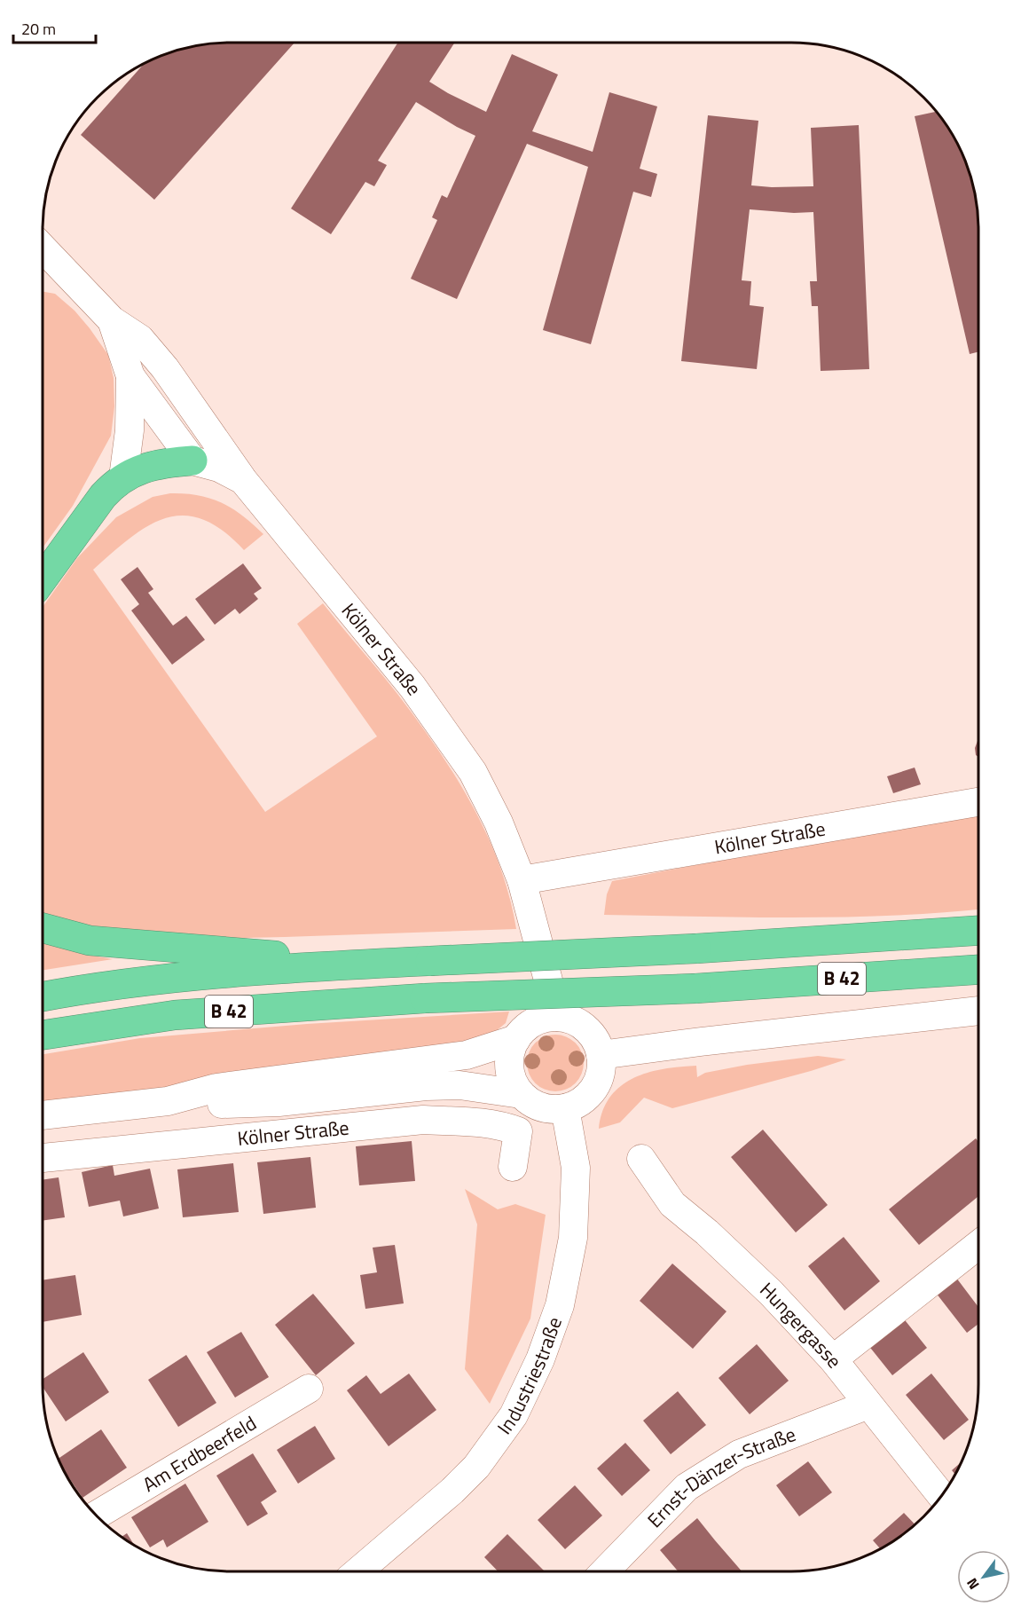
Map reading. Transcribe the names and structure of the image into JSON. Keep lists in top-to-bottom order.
{
  "streets": {
    "highway": ["B 42"],
    "street": [
      "Kölner Straße",
      "Hungergasse",
      "Industriestraße",
      "Am Erdbeerfeld",
      "Ernst-Dänzer-Straße"
    ]
  },
  "crossings": [
    ["Kölner Straße", "Industriestraße"],
    ["Hungergasse", "Ernst-Dänzer-Straße"]
  ],
  "scale_bar": "20 m",
  "north": "bottom left"
}
